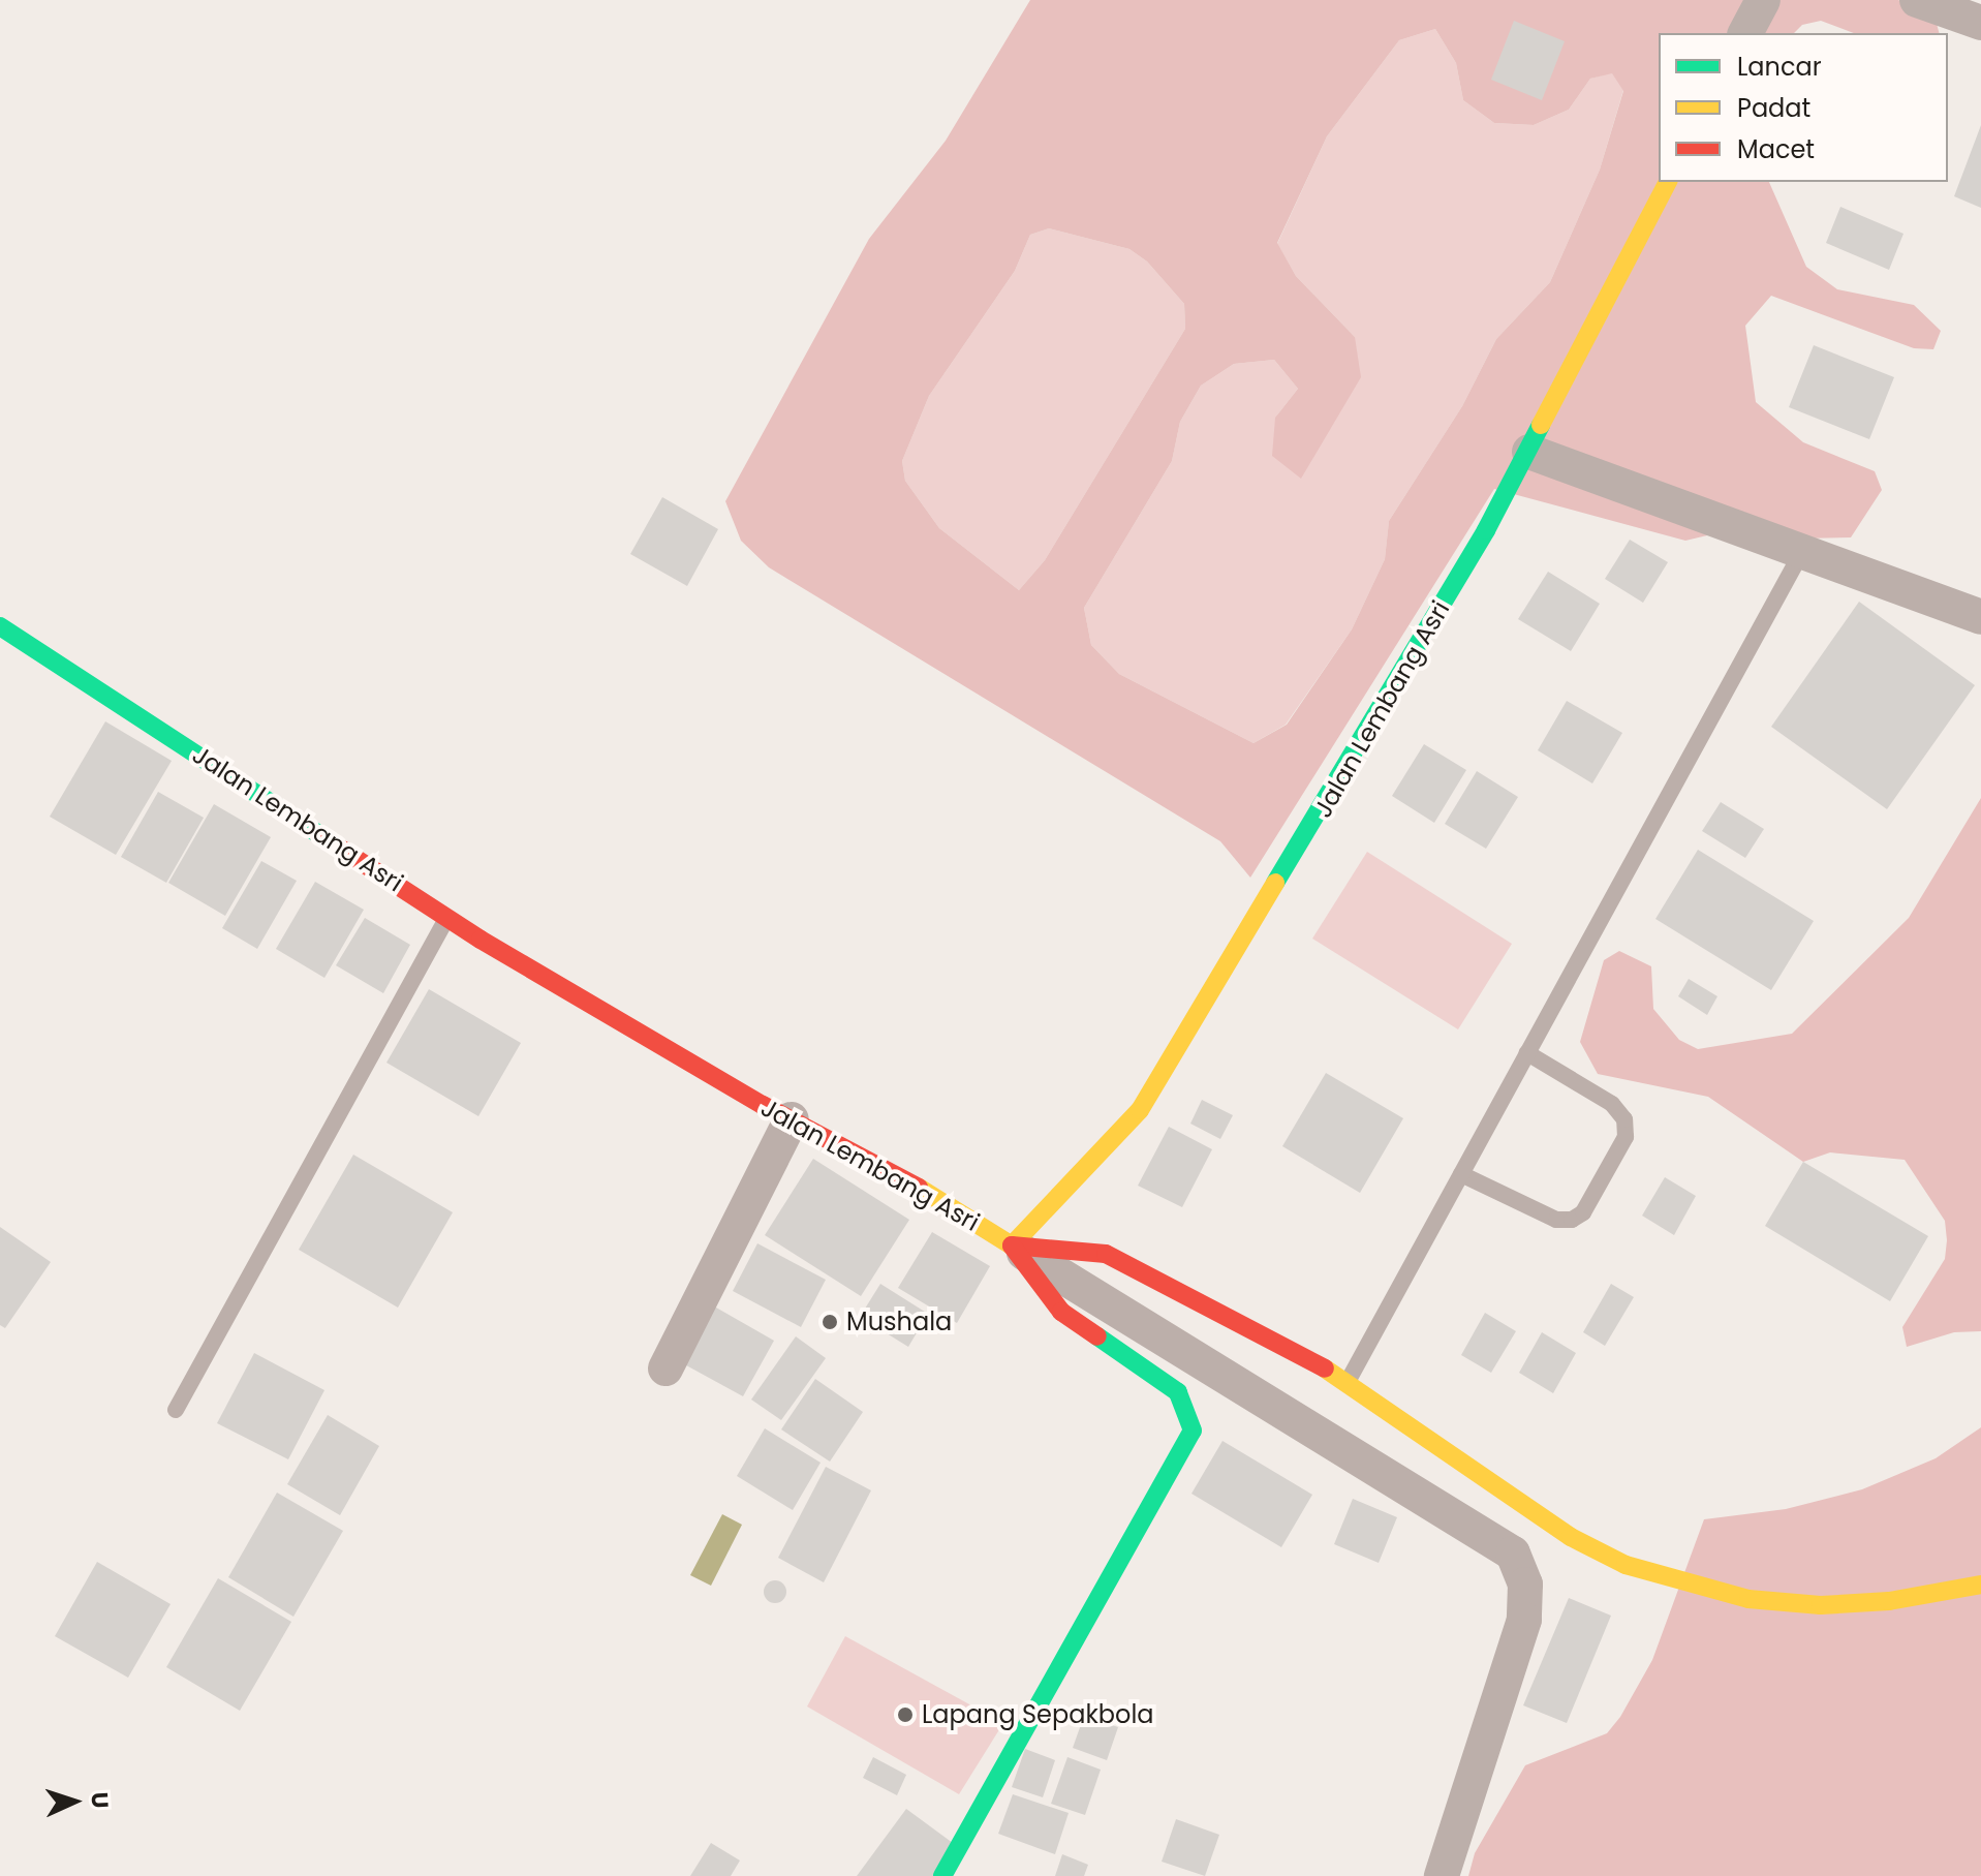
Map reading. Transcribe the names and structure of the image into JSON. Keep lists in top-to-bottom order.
{
  "streets": {
    "street": ["Jalan Lembang Asri"]
  },
  "places": ["Mushala", "Lapang Sepakbola"],
  "legend": ["Lancar", "Padat", "Macet"],
  "north": "right"
}
